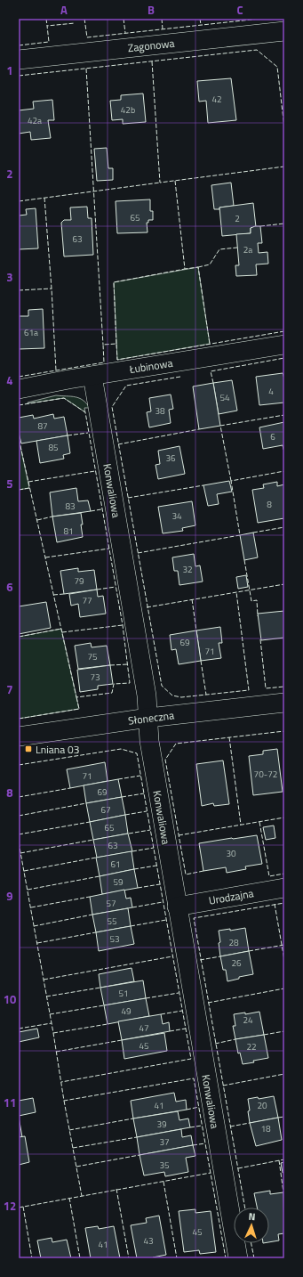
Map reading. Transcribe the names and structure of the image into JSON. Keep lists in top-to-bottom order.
{
  "streets": {
    "street": [
      "Zagonowa",
      "Łubinowa",
      "Konwaliowa",
      "Słoneczna",
      "Urodzajna"
    ]
  },
  "crossings": [
    ["Łubinowa", "Konwaliowa"],
    ["Konwaliowa", "Słoneczna"],
    ["Konwaliowa", "Urodzajna"]
  ],
  "places": {
    "transit": ["Lniana 03"]
  },
  "house_numbers": [
    "42",
    "42b",
    "42a",
    "65",
    "2",
    "63",
    "2a",
    "61a",
    "4",
    "54",
    "38",
    "87",
    "6",
    "85",
    "36",
    "8",
    "83",
    "34",
    "81",
    "32",
    "79",
    "77",
    "69",
    "71",
    "75",
    "73",
    "70-72",
    "71",
    "69",
    "67",
    "65",
    "63",
    "30",
    "61",
    "59",
    "57",
    "55",
    "53",
    "28",
    "26",
    "51",
    "49",
    "24",
    "47",
    "45",
    "22",
    "41",
    "20",
    "39",
    "18",
    "37",
    "35",
    "45",
    "43",
    "41"
  ],
  "north": "top",
  "grid": {
    "columns": ["A", "B", "C"],
    "rows": [
      "1",
      "2",
      "3",
      "4",
      "5",
      "6",
      "7",
      "8",
      "9",
      "10",
      "11",
      "12"
    ]
  }
}
